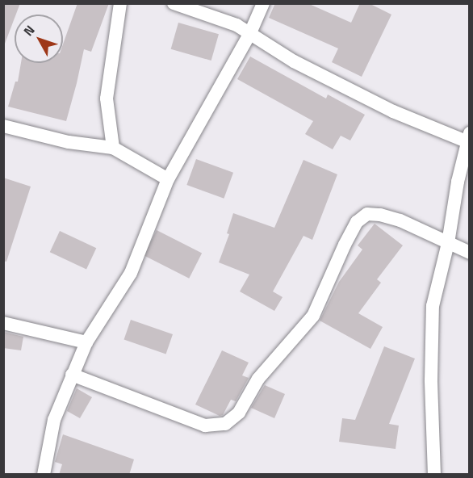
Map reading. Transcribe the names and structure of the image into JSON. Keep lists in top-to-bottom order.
{
  "north": "top left"
}
